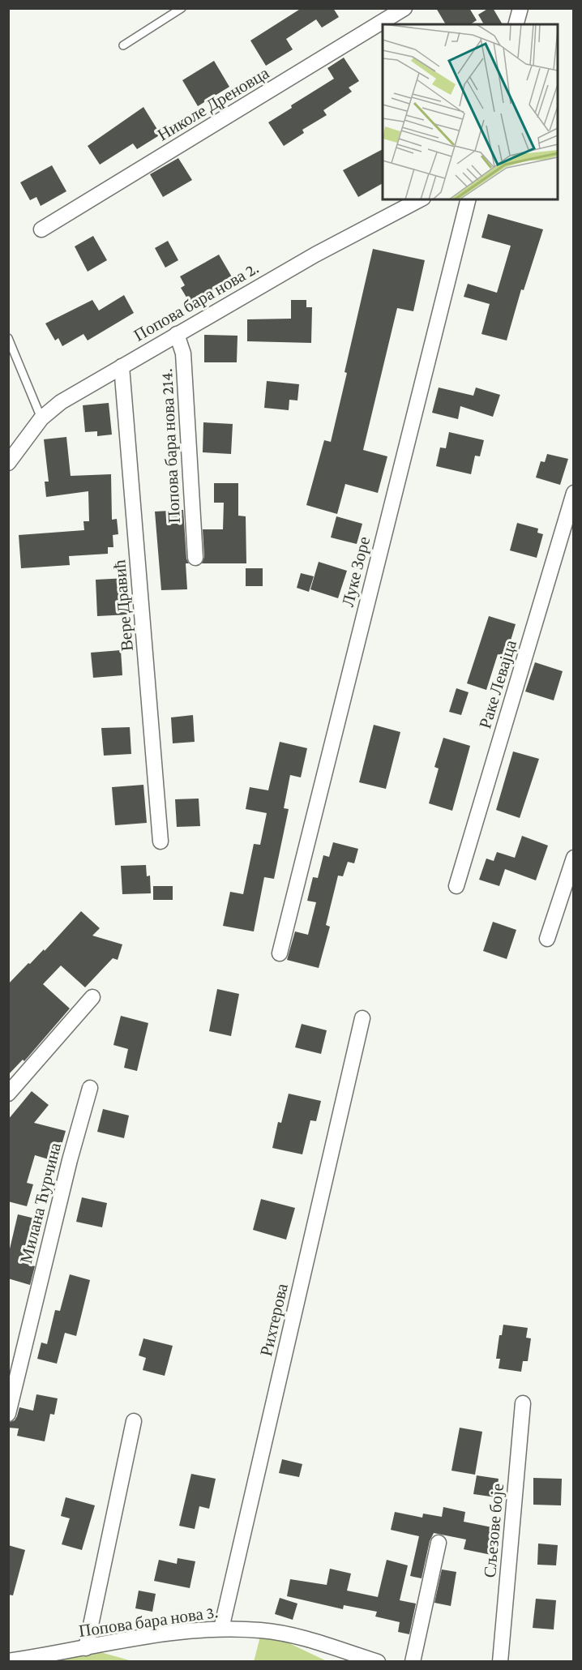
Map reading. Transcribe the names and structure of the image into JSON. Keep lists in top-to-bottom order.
{
  "streets": {
    "street": [
      "Николе Дреновца",
      "Попова бара нова 2.",
      "Попова бара нова 214.",
      "Луке Зоре",
      "Вере Дравић",
      "Раке Левајца",
      "Милана Ћурчина",
      "Рихтерова",
      "Сљезове боје",
      "Попова бара нова 3."
    ]
  },
  "crossings": [
    ["Попова бара нова 2.", "Попова бара нова 214."],
    ["Попова бара нова 2.", "Вере Дравић"],
    ["Рихтерова", "Попова бара нова 3."]
  ]
}
